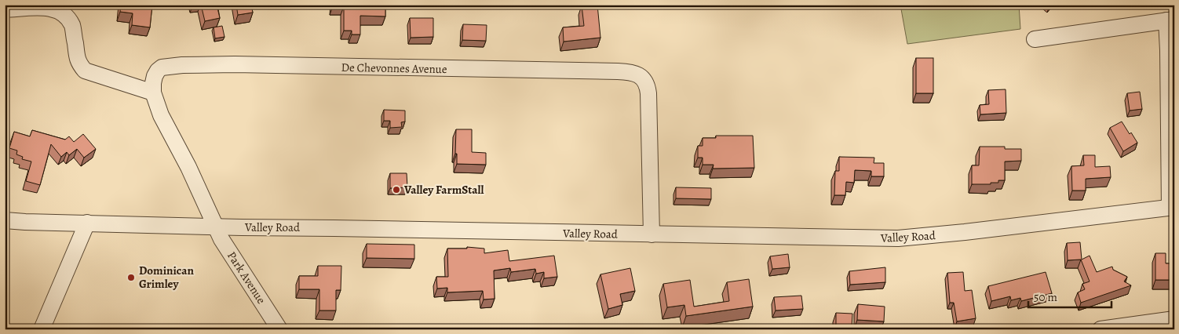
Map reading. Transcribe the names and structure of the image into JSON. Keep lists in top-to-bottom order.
{
  "streets": {
    "street": ["De Chevonnes Avenue", "Valley Road", "Park Avenue"]
  },
  "crossings": [
    ["De Chevonnes Avenue", "Valley Road"],
    ["De Chevonnes Avenue", "Park Avenue"],
    ["Valley Road", "Park Avenue"]
  ],
  "places": ["Valley FarmStall", "Dominican Grimley"],
  "scale_bar": "50 m"
}
